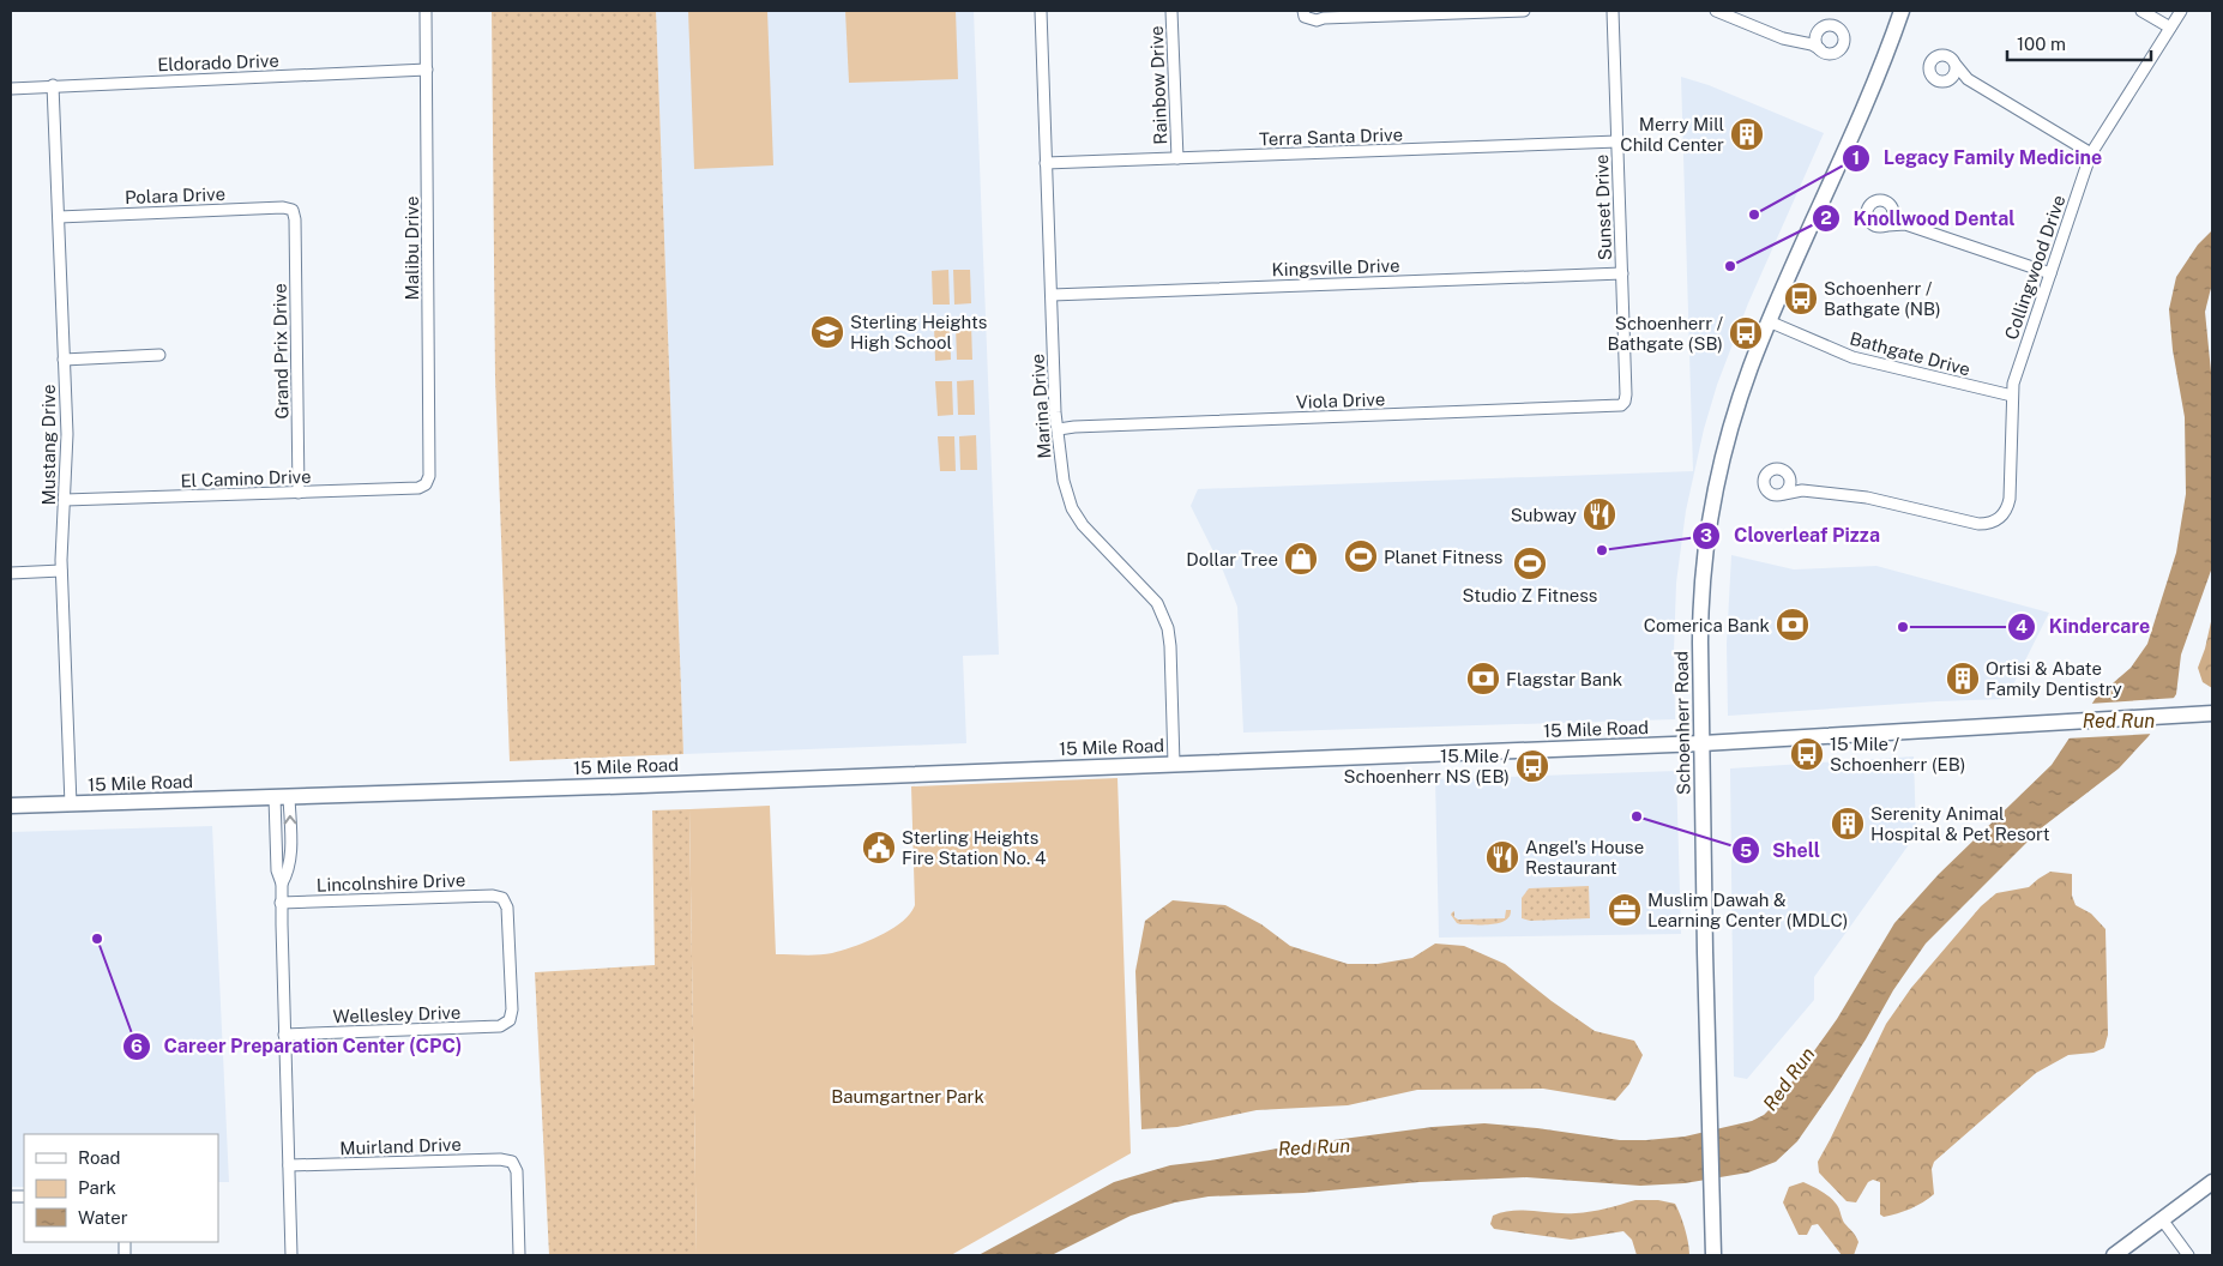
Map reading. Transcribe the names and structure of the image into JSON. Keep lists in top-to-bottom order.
{
  "streets": {
    "main road": ["Schoenherr Road", "15 Mile Road"],
    "street": [
      "Eldorado Drive",
      "Rainbow Drive",
      "Terra Santa Drive",
      "Polara Drive",
      "Sunset Drive",
      "Malibu Drive",
      "Kingsville Drive",
      "Collingwood Drive",
      "Grand Prix Drive",
      "Bathgate Drive",
      "Viola Drive",
      "Marina Drive",
      "Mustang Drive",
      "El Camino Drive",
      "Lincolnshire Drive",
      "Wellesley Drive",
      "Muirland Drive"
    ]
  },
  "crossings": [
    ["Eldorado Drive", "Malibu Drive"],
    ["Eldorado Drive", "Mustang Drive"],
    ["Rainbow Drive", "Terra Santa Drive"],
    ["Terra Santa Drive", "Sunset Drive"],
    ["Terra Santa Drive", "Marina Drive"],
    ["Polara Drive", "Grand Prix Drive"],
    ["Polara Drive", "Mustang Drive"],
    ["Sunset Drive", "Kingsville Drive"],
    ["Sunset Drive", "Viola Drive"],
    ["Malibu Drive", "El Camino Drive"],
    ["Kingsville Drive", "Marina Drive"],
    ["Collingwood Drive", "Bathgate Drive"],
    ["Grand Prix Drive", "El Camino Drive"],
    ["Bathgate Drive", "Schoenherr Road"],
    ["Viola Drive", "Marina Drive"],
    ["Marina Drive", "15 Mile Road"],
    ["Mustang Drive", "El Camino Drive"],
    ["Mustang Drive", "15 Mile Road"],
    ["Schoenherr Road", "15 Mile Road"],
    ["Lincolnshire Drive", "Wellesley Drive"]
  ],
  "water": ["Red Run"],
  "parks": ["Baumgartner Park"],
  "places": {
    "building": ["Merry Mill Child Center", "Ortisi & Abate Family Dentistry", "Serenity Animal Hospital & Pet Resort"],
    "other": [
      "Legacy Family Medicine",
      "Knollwood Dental",
      "Cloverleaf Pizza",
      "Kindercare",
      "Shell",
      "Career Preparation Center (CPC)"
    ],
    "bus stop": [
      "Schoenherr / Bathgate (NB)",
      "Schoenherr / Bathgate (SB)",
      "15 Mile / Schoenherr (EB)",
      "15 Mile / Schoenherr NS (EB)"
    ],
    "school or university": ["Sterling Heights High School"],
    "restaurant": ["Subway", "Angel's House Restaurant"],
    "sports": ["Planet Fitness", "Studio Z Fitness"],
    "shop": ["Dollar Tree"],
    "bank": ["Comerica Bank", "Flagstar Bank"],
    "public building": ["Sterling Heights Fire Station No. 4"],
    "office": ["Muslim Dawah & Learning Center (MDLC)"]
  },
  "legend": ["Road", "Park", "Water"],
  "scale_bar": "100 m"
}
